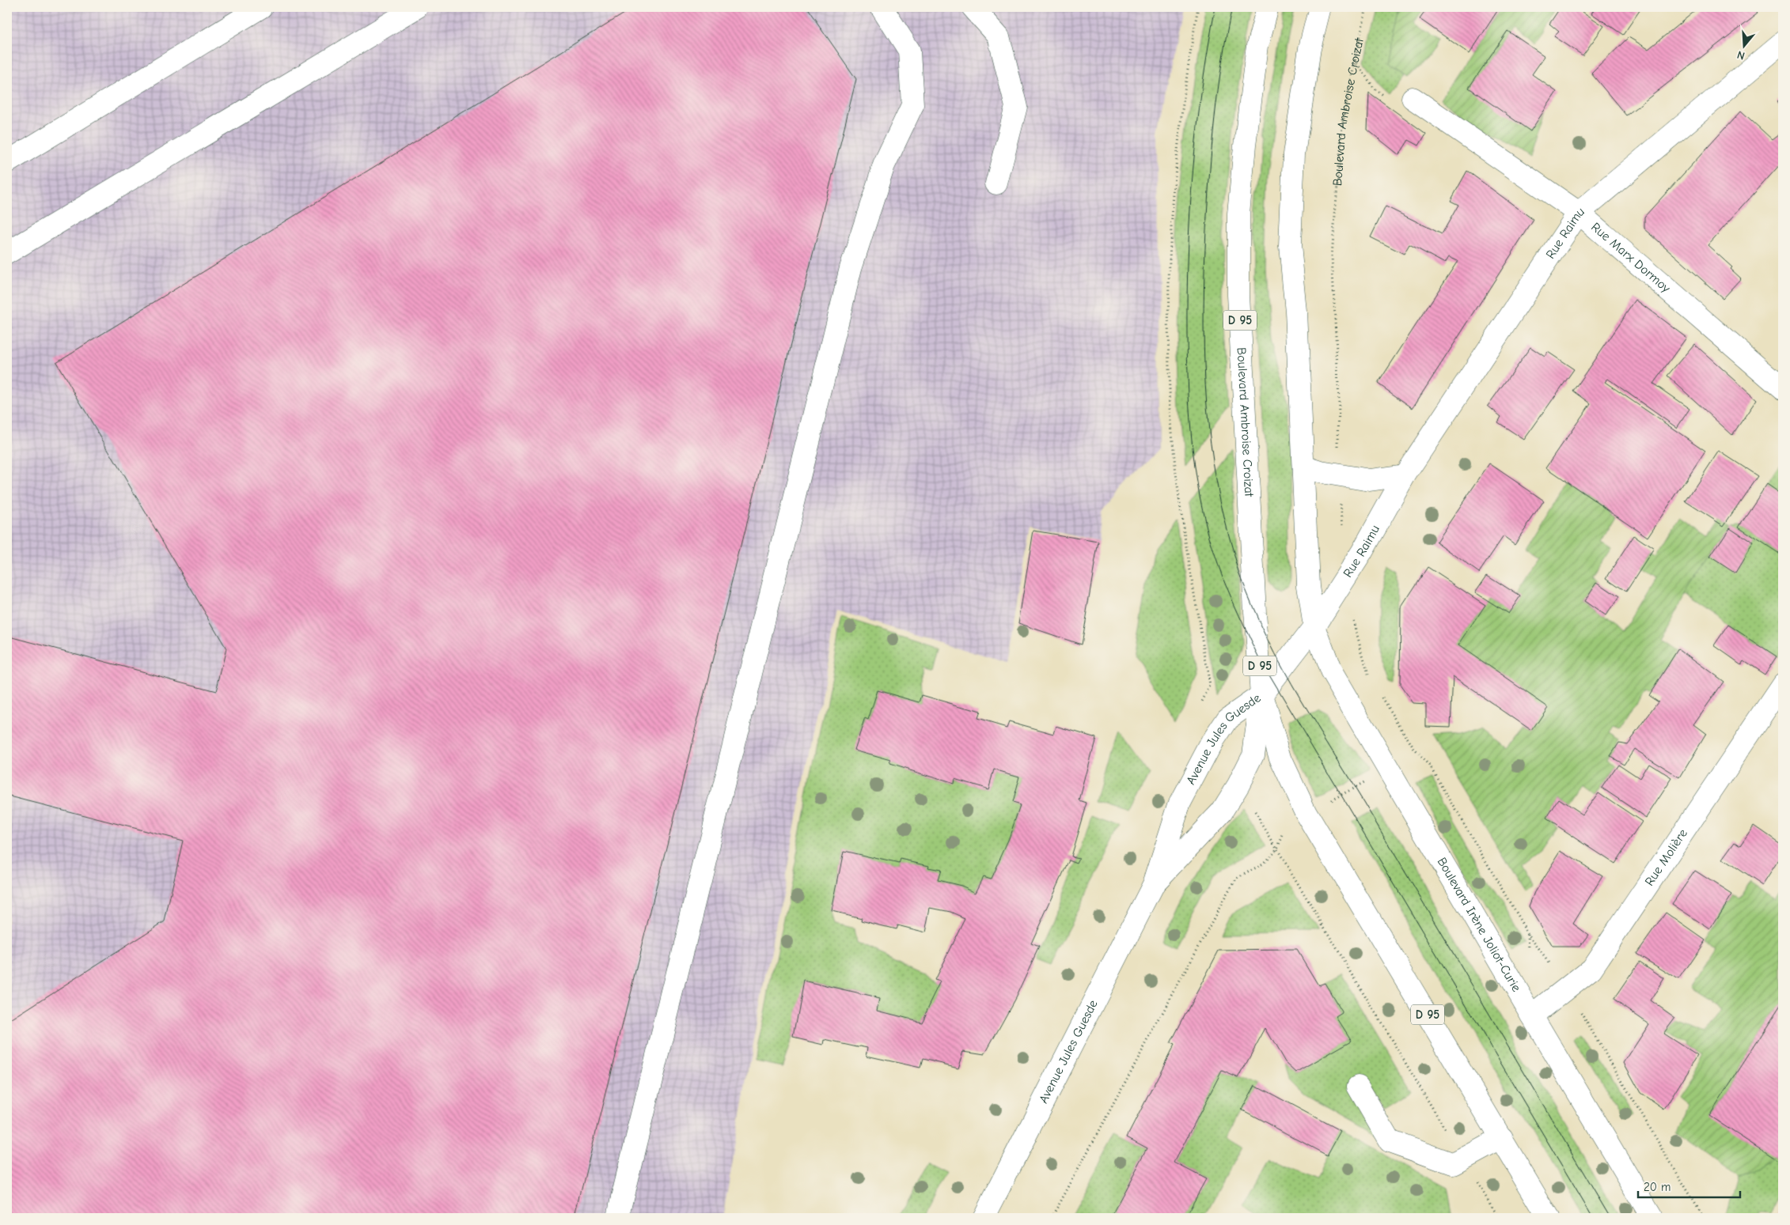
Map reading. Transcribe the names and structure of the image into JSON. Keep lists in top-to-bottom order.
{
  "streets": {
    "street": [
      "Boulevard Ambroise Croizat",
      "Rue Raimu",
      "Rue Marx Dormoy",
      "D 95",
      "Avenue Jules Guesde",
      "Rue Molière",
      "Boulevard Irène Joliot-Curie"
    ]
  },
  "crossings": [
    ["Boulevard Ambroise Croizat", "Rue Raimu"],
    ["Boulevard Ambroise Croizat", "D 95"],
    ["Boulevard Ambroise Croizat", "Avenue Jules Guesde"],
    ["Rue Raimu", "Rue Marx Dormoy"],
    ["Rue Raimu", "D 95"],
    ["Rue Raimu", "Avenue Jules Guesde"],
    ["Rue Raimu", "Boulevard Irène Joliot-Curie"],
    ["D 95", "Avenue Jules Guesde"],
    ["Rue Molière", "Boulevard Irène Joliot-Curie"]
  ],
  "scale_bar": "20 m",
  "north": "bottom"
}
